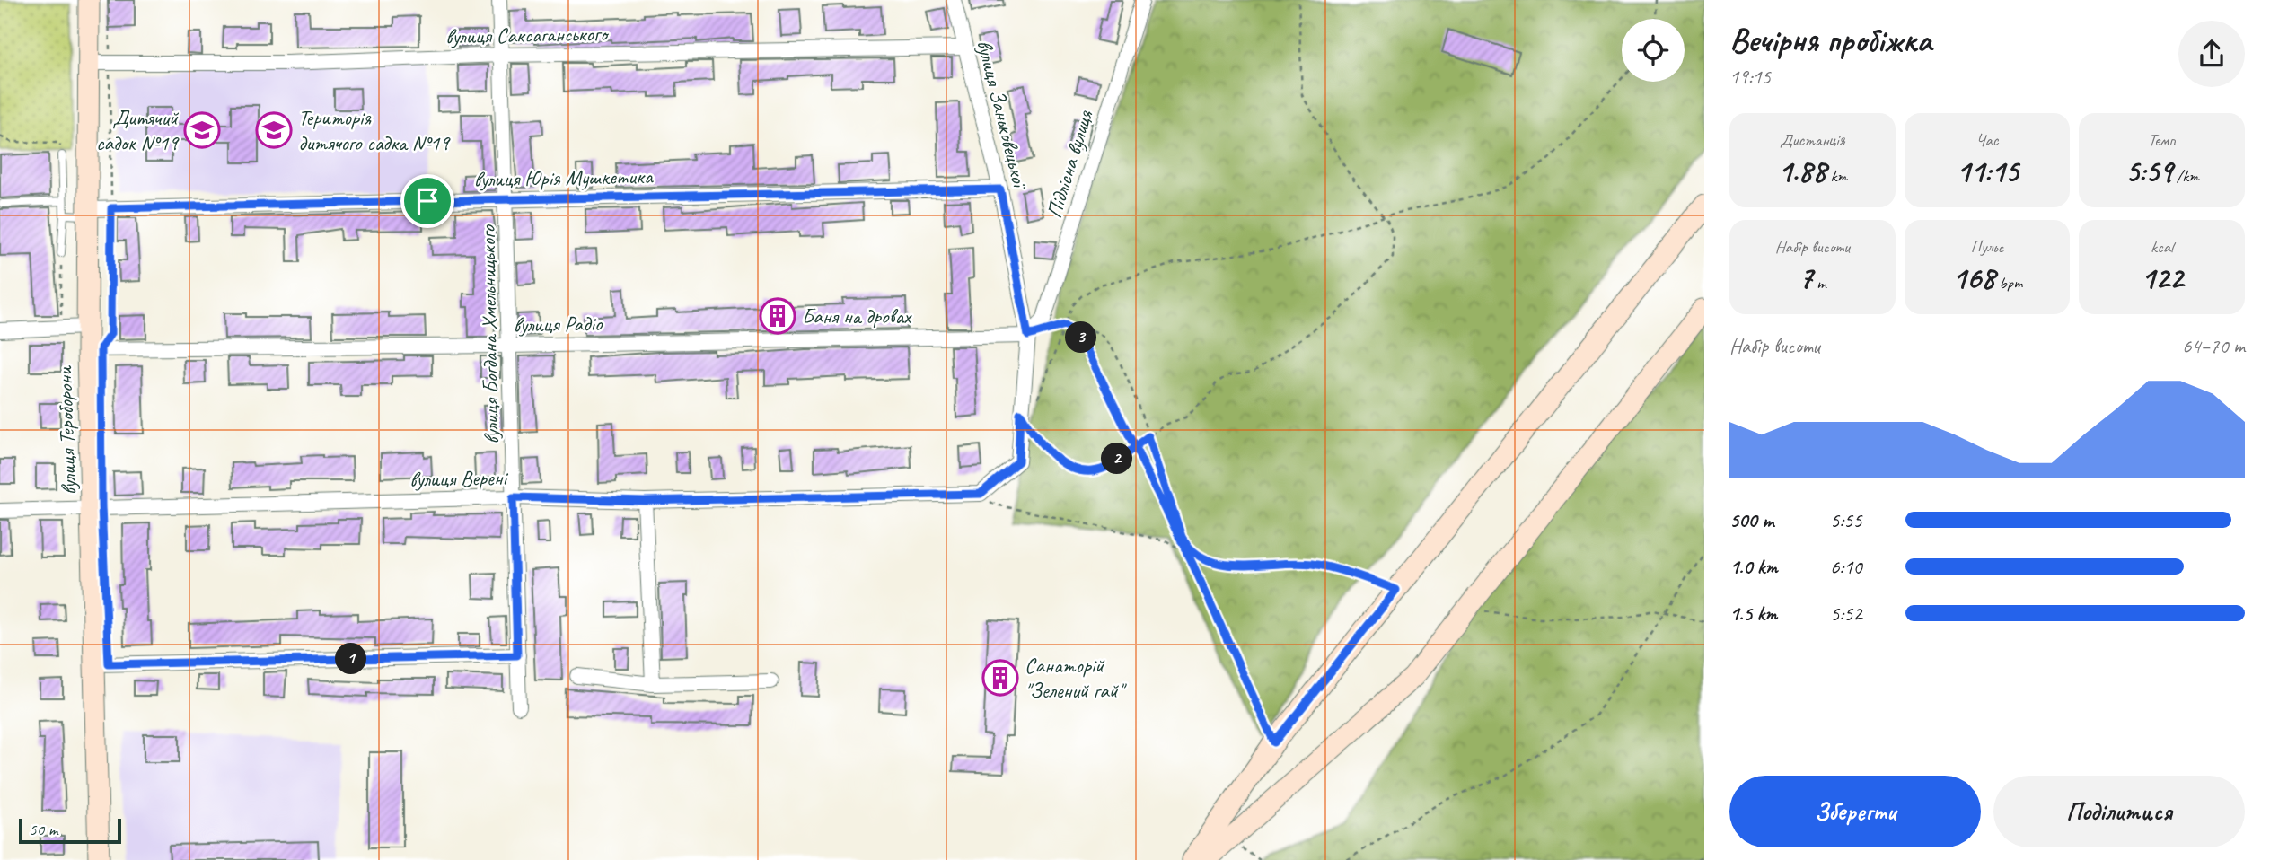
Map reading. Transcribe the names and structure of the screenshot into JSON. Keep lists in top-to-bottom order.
{
  "streets": {
    "main road": ["вулиця Тероборони"],
    "street": [
      "вулиця Саксаганського",
      "вулиця Заньковецької",
      "Підлісна вулиця",
      "вулиця Юрія Мушкетика",
      "вулиця Радіо",
      "вулиця Богдана Хмельницького",
      "вулиця Верені"
    ]
  },
  "crossings": [
    ["вулиця Саксаганського", "вулиця Заньковецької"],
    ["вулиця Саксаганського", "вулиця Богдана Хмельницького"],
    ["вулиця Саксаганського", "вулиця Тероборони"],
    ["вулиця Заньковецької", "Підлісна вулиця"],
    ["вулиця Заньковецької", "вулиця Юрія Мушкетика"],
    ["вулиця Заньковецької", "вулиця Радіо"],
    ["вулиця Заньковецької", "вулиця Верені"],
    ["Підлісна вулиця", "вулиця Радіо"],
    ["вулиця Юрія Мушкетика", "вулиця Богдана Хмельницького"],
    ["вулиця Юрія Мушкетика", "вулиця Тероборони"],
    ["вулиця Радіо", "вулиця Богдана Хмельницького"],
    ["вулиця Радіо", "вулиця Тероборони"],
    ["вулиця Богдана Хмельницького", "вулиця Верені"],
    ["вулиця Тероборони", "вулиця Верені"]
  ],
  "places": {
    "school or university": ["Дитячий садок №19", "Територія дитячого садка №19"],
    "building": ["Баня на дровах", "Санаторій \"Зелений гай\""]
  },
  "scale_bar": "50 m",
  "page": {
    "heading": ["Вечірня пробіжка", "19:15"],
    "stats": [
      ["Дистанція", "1.88 km"],
      ["Час", "11:15"],
      ["Темп", "5:59 /km"],
      ["Набір висоти", "7 m"],
      ["Пульс", "168 bpm"],
      ["kcal", "122"]
    ],
    "chart": ["Набір висоти", "64–70 m"],
    "pins": ["3", "2", "1"],
    "list": [
      {
        "name": "500 m",
        "note": "5:55"
      },
      {
        "name": "1.0 km",
        "note": "6:10"
      },
      {
        "name": "1.5 km",
        "note": "5:52"
      }
    ],
    "buttons": ["Зберегти", "Поділитися"],
    "scale": "50 m"
  }
}
